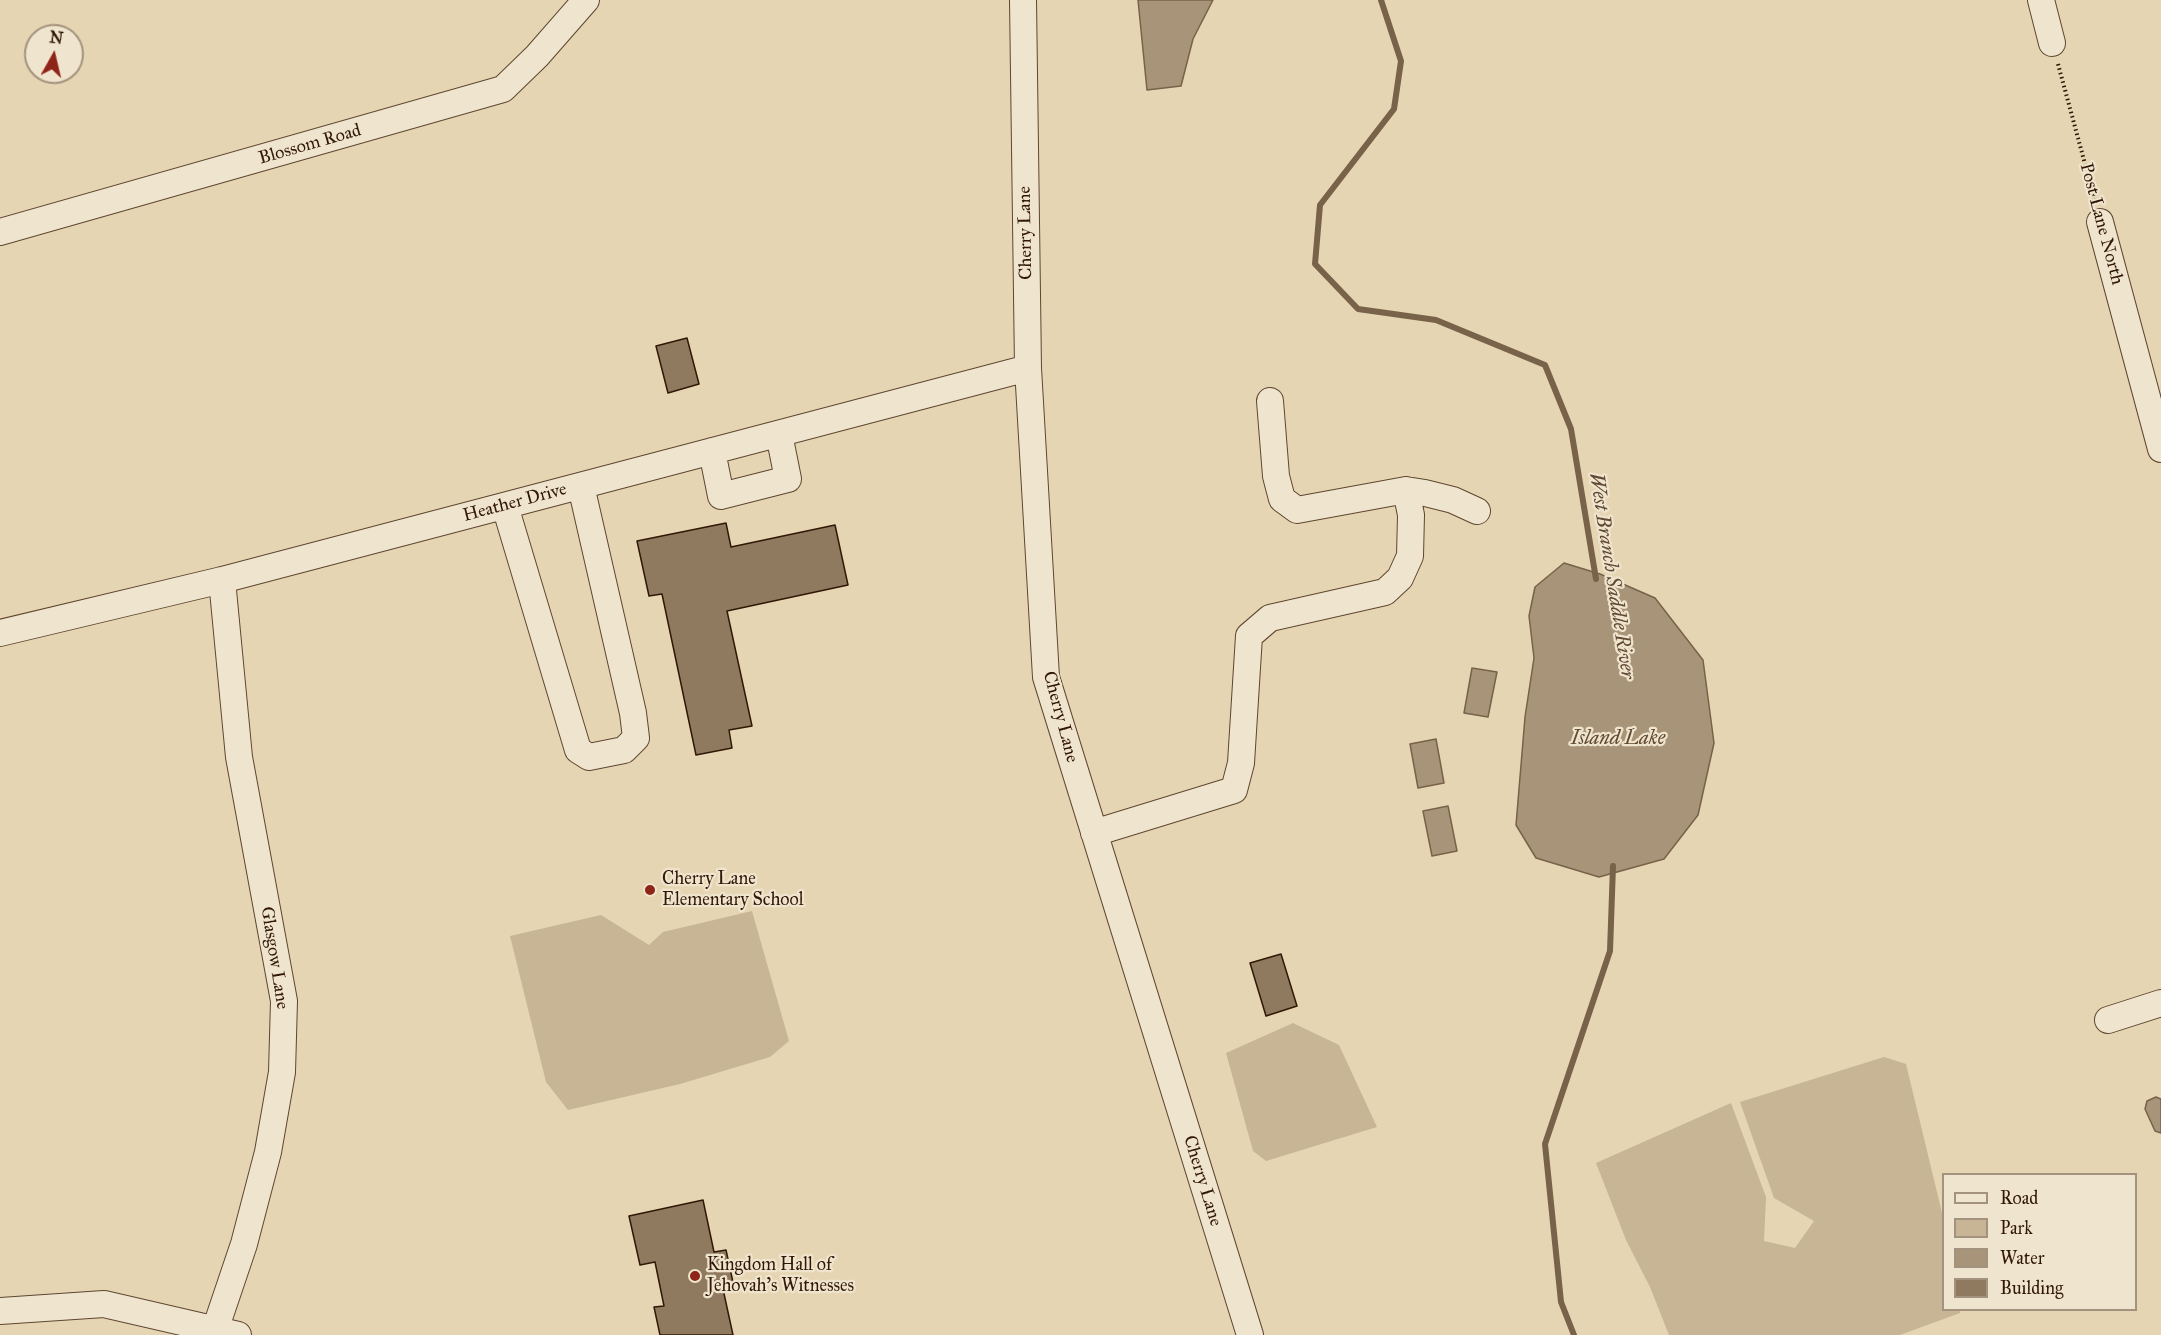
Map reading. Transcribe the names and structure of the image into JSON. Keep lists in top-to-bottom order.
{
  "streets": {
    "street": [
      "Blossom Road",
      "Post Lane North",
      "Cherry Lane",
      "Heather Drive",
      "Glasgow Lane"
    ]
  },
  "crossings": [
    ["Cherry Lane", "Heather Drive"],
    ["Heather Drive", "Glasgow Lane"]
  ],
  "water": ["West Branch Saddle River", "Island Lake"],
  "places": ["Cherry Lane Elementary School", "Kingdom Hall of Jehovah’s Witnesses"],
  "legend": [
    "Road",
    "Park",
    "Water",
    "Building"
  ],
  "north": "top"
}
